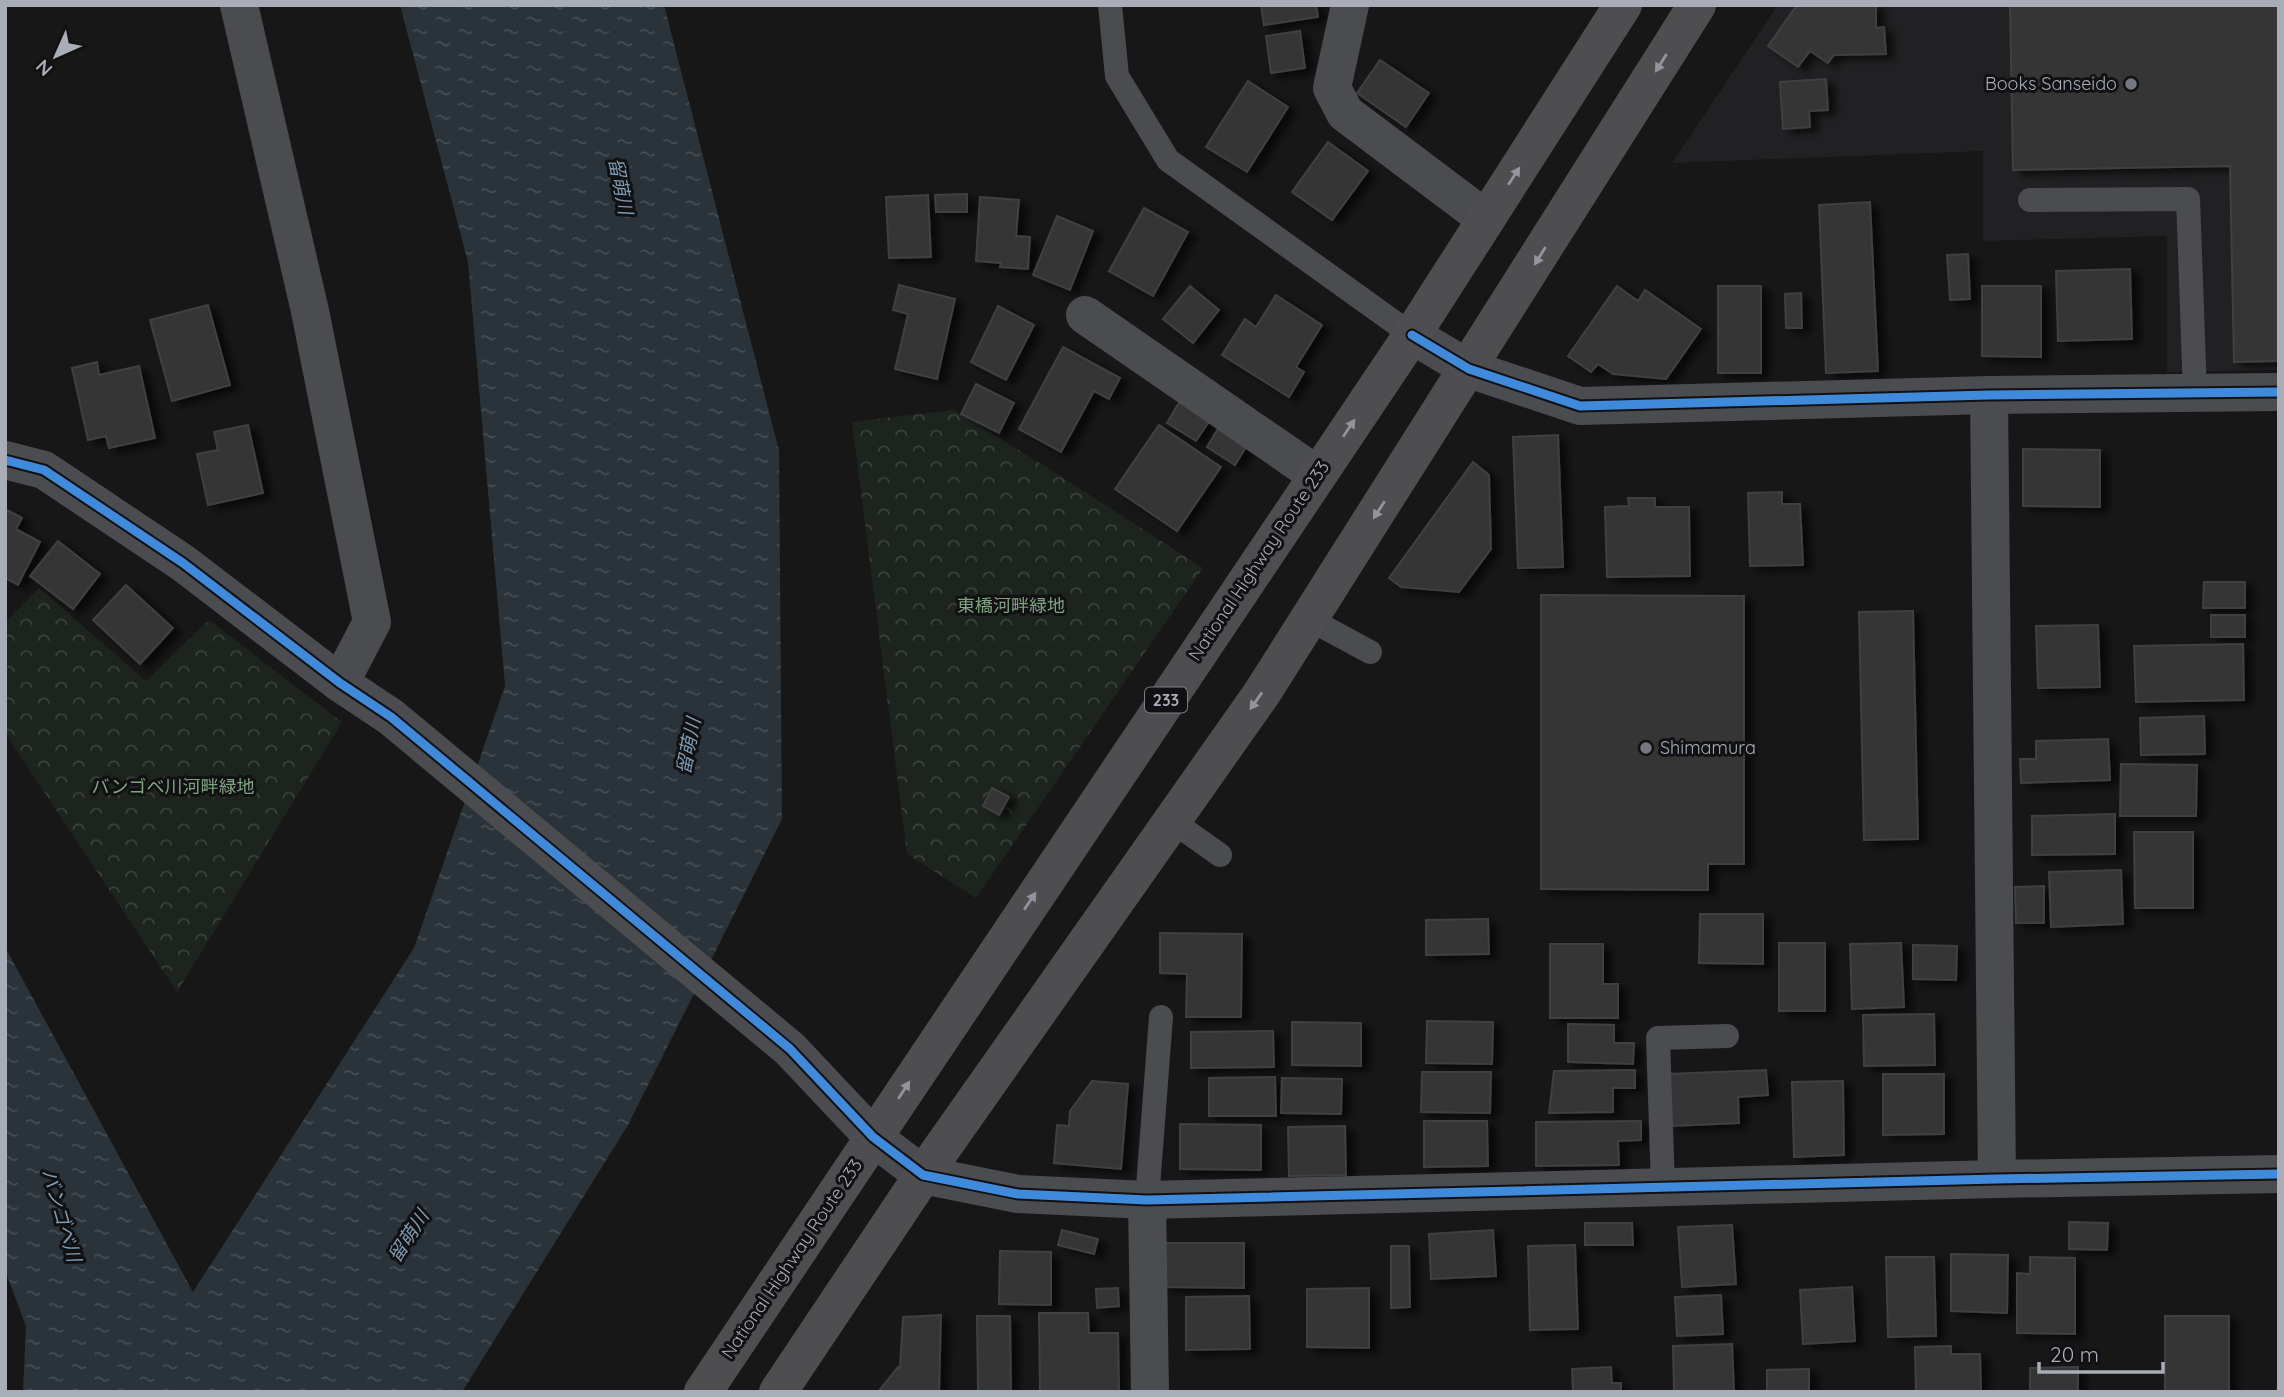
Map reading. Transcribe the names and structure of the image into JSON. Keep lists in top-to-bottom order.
{
  "streets": {
    "highway": ["National Highway Route 233", "233"]
  },
  "water": ["留萌川", "バンゴベ川"],
  "parks": ["東橋河畔緑地", "バンゴベ川河畔緑地"],
  "places": ["Books Sanseido", "Shimamura"],
  "scale_bar": "20 m",
  "north": "bottom left"
}
